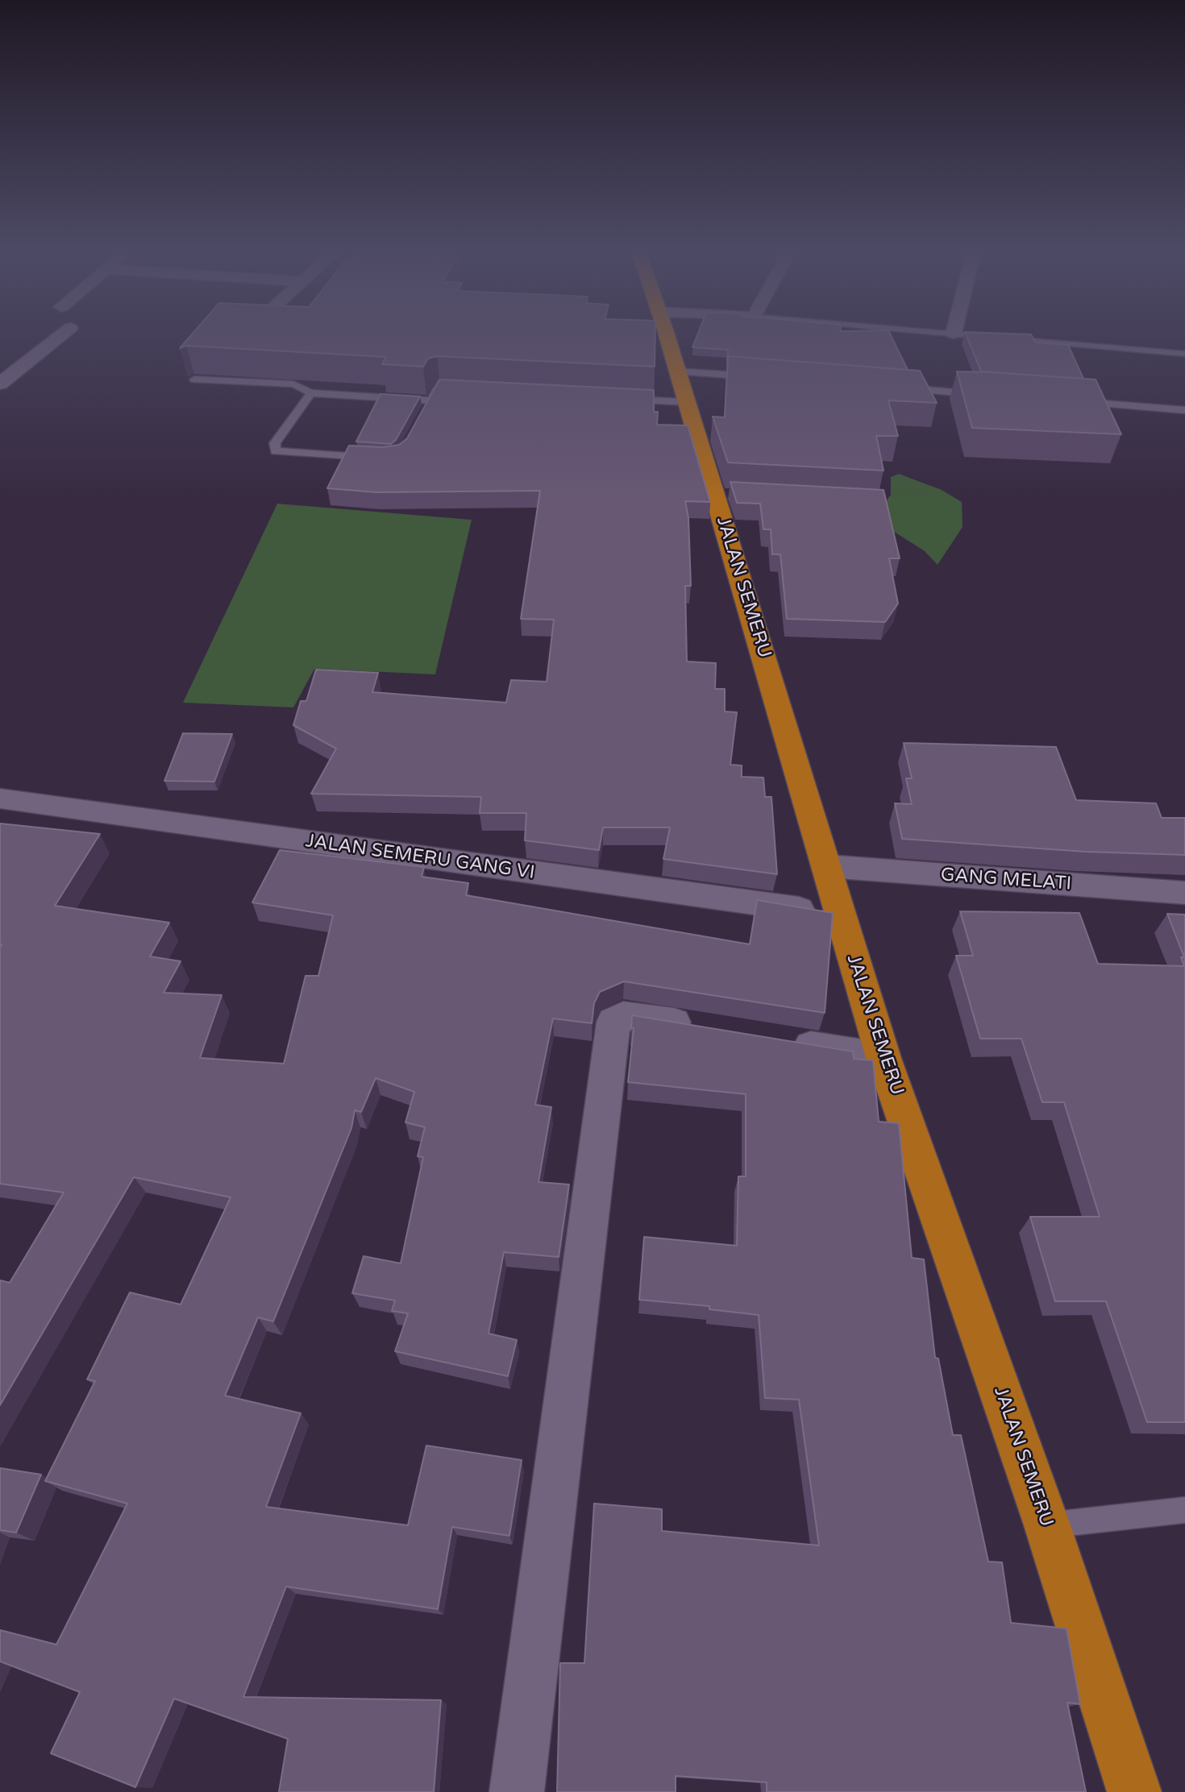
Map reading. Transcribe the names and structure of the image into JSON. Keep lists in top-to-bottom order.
{
  "streets": {
    "highway": ["JALAN SEMERU"],
    "street": ["JALAN SEMERU GANG VI", "GANG MELATI"]
  },
  "crossings": [
    ["JALAN SEMERU", "JALAN SEMERU GANG VI"],
    ["JALAN SEMERU", "GANG MELATI"]
  ]
}
